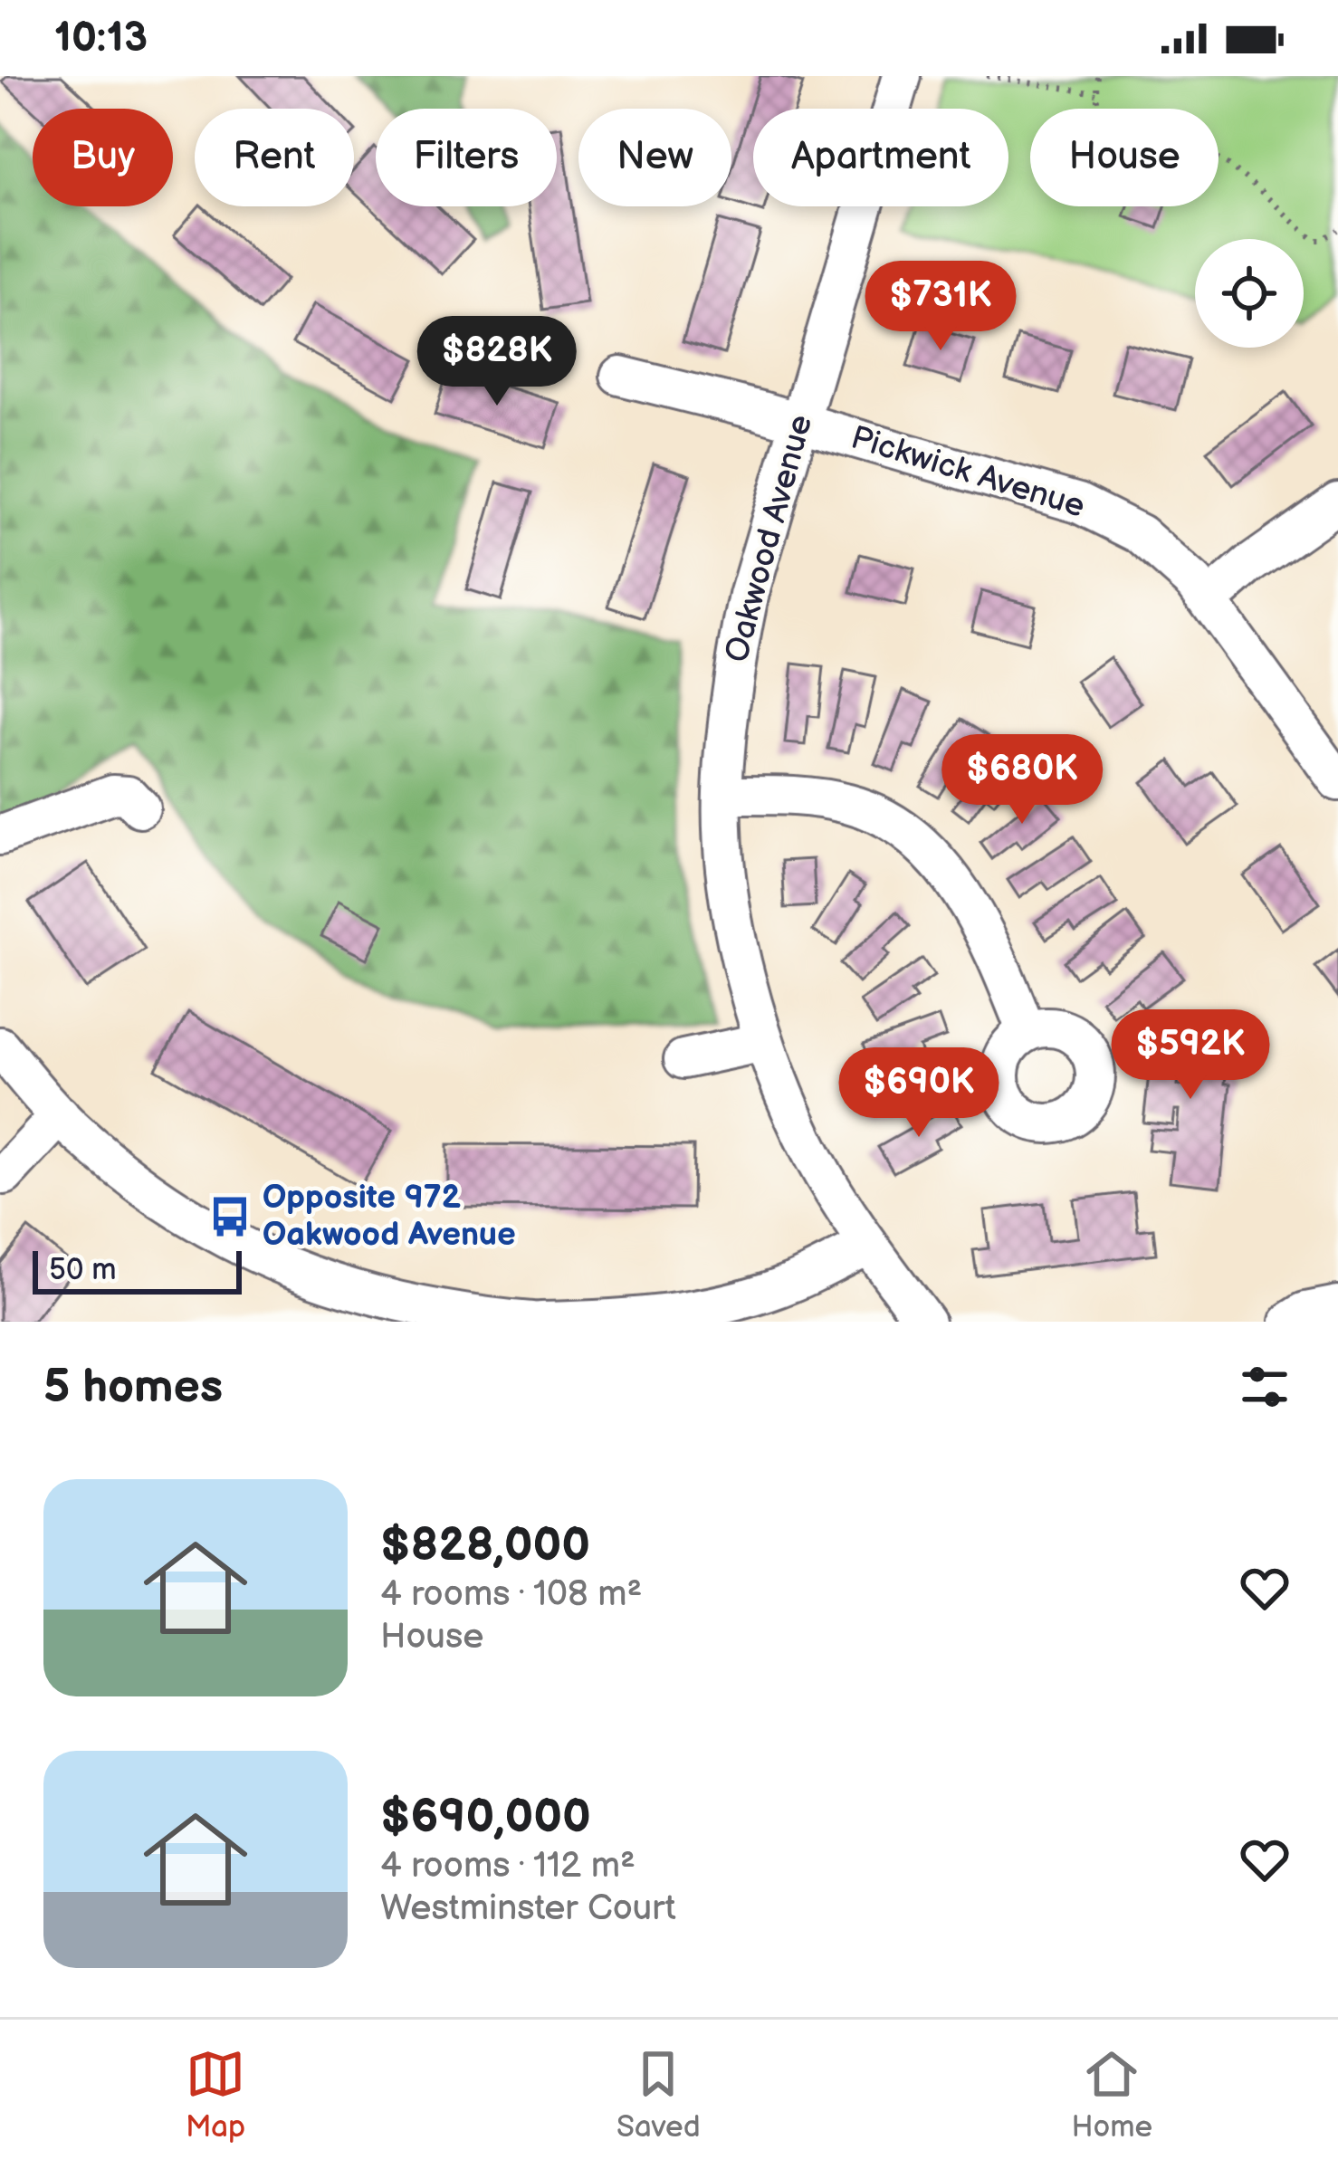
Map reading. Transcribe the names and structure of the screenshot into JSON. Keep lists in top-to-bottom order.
{
  "streets": {
    "street": ["Pickwick Avenue", "Oakwood Avenue"]
  },
  "crossings": [
    ["Pickwick Avenue", "Oakwood Avenue"]
  ],
  "places": {
    "bus stop": ["Opposite 972 Oakwood Avenue"]
  },
  "scale_bar": "50 m",
  "page": {
    "status": "10:13",
    "chip": [
      "Buy",
      "Rent",
      "Filters",
      "New",
      "Apartment",
      "House"
    ],
    "price": [
      "$731K",
      "$828K",
      "$680K",
      "$592K",
      "$690K"
    ],
    "scale": "50 m",
    "heading": "5 homes",
    "list": [
      {
        "name": "$828,000",
        "note": "4 rooms · 108 m² · House"
      },
      {
        "name": "$690,000",
        "note": "4 rooms · 112 m² · Westminster Court"
      }
    ],
    "tabs": ["Map", "Saved", "Home"]
  }
}
